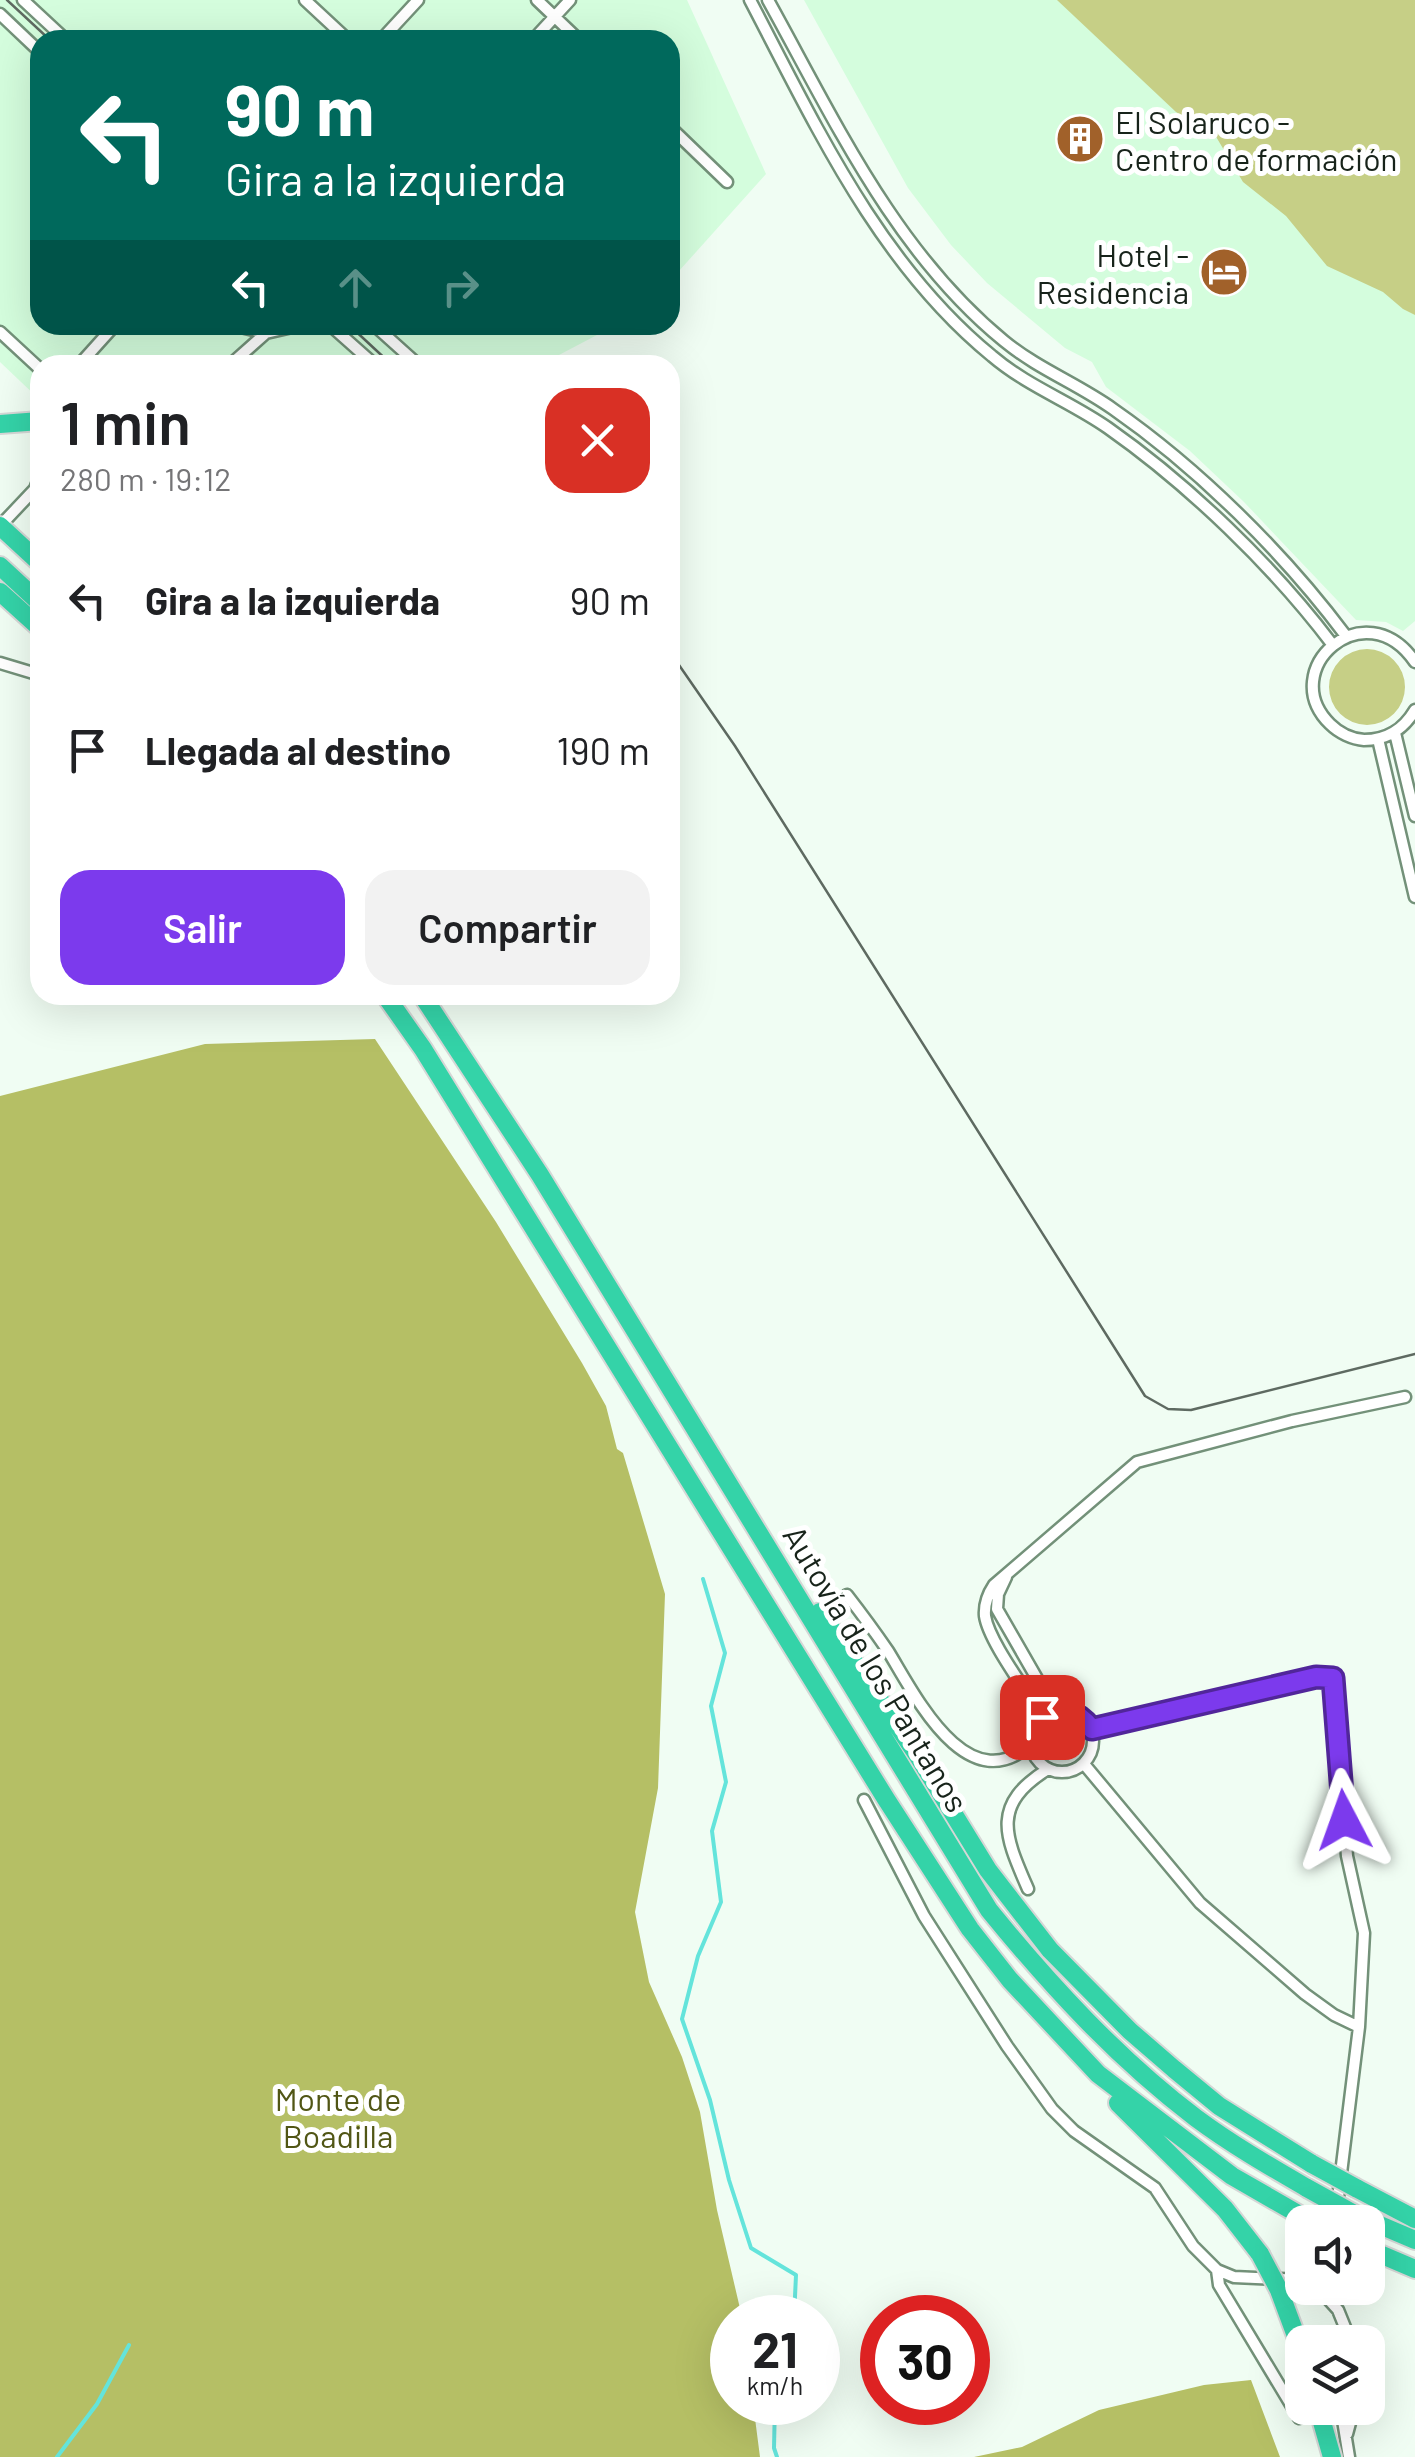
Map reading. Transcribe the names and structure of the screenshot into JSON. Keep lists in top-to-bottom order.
{
  "streets": {
    "highway": ["Autovía de los Pantanos"]
  },
  "parks": ["Monte de Boadilla"],
  "places": {
    "building": ["El Solaruco - Centro de formación"],
    "hotel": ["Hotel - Residencia"]
  },
  "page": {
    "turn": ["90 m", "Gira a la izquierda"],
    "heading": ["1 min", "280 m · 19:12"],
    "list": [
      {
        "name": "Gira a la izquierda",
        "value": "90 m"
      },
      {
        "name": "Llegada al destino",
        "value": "190 m"
      }
    ],
    "buttons": ["Salir", "Compartir"],
    "speed": "21 km/h",
    "limit": "30"
  }
}
